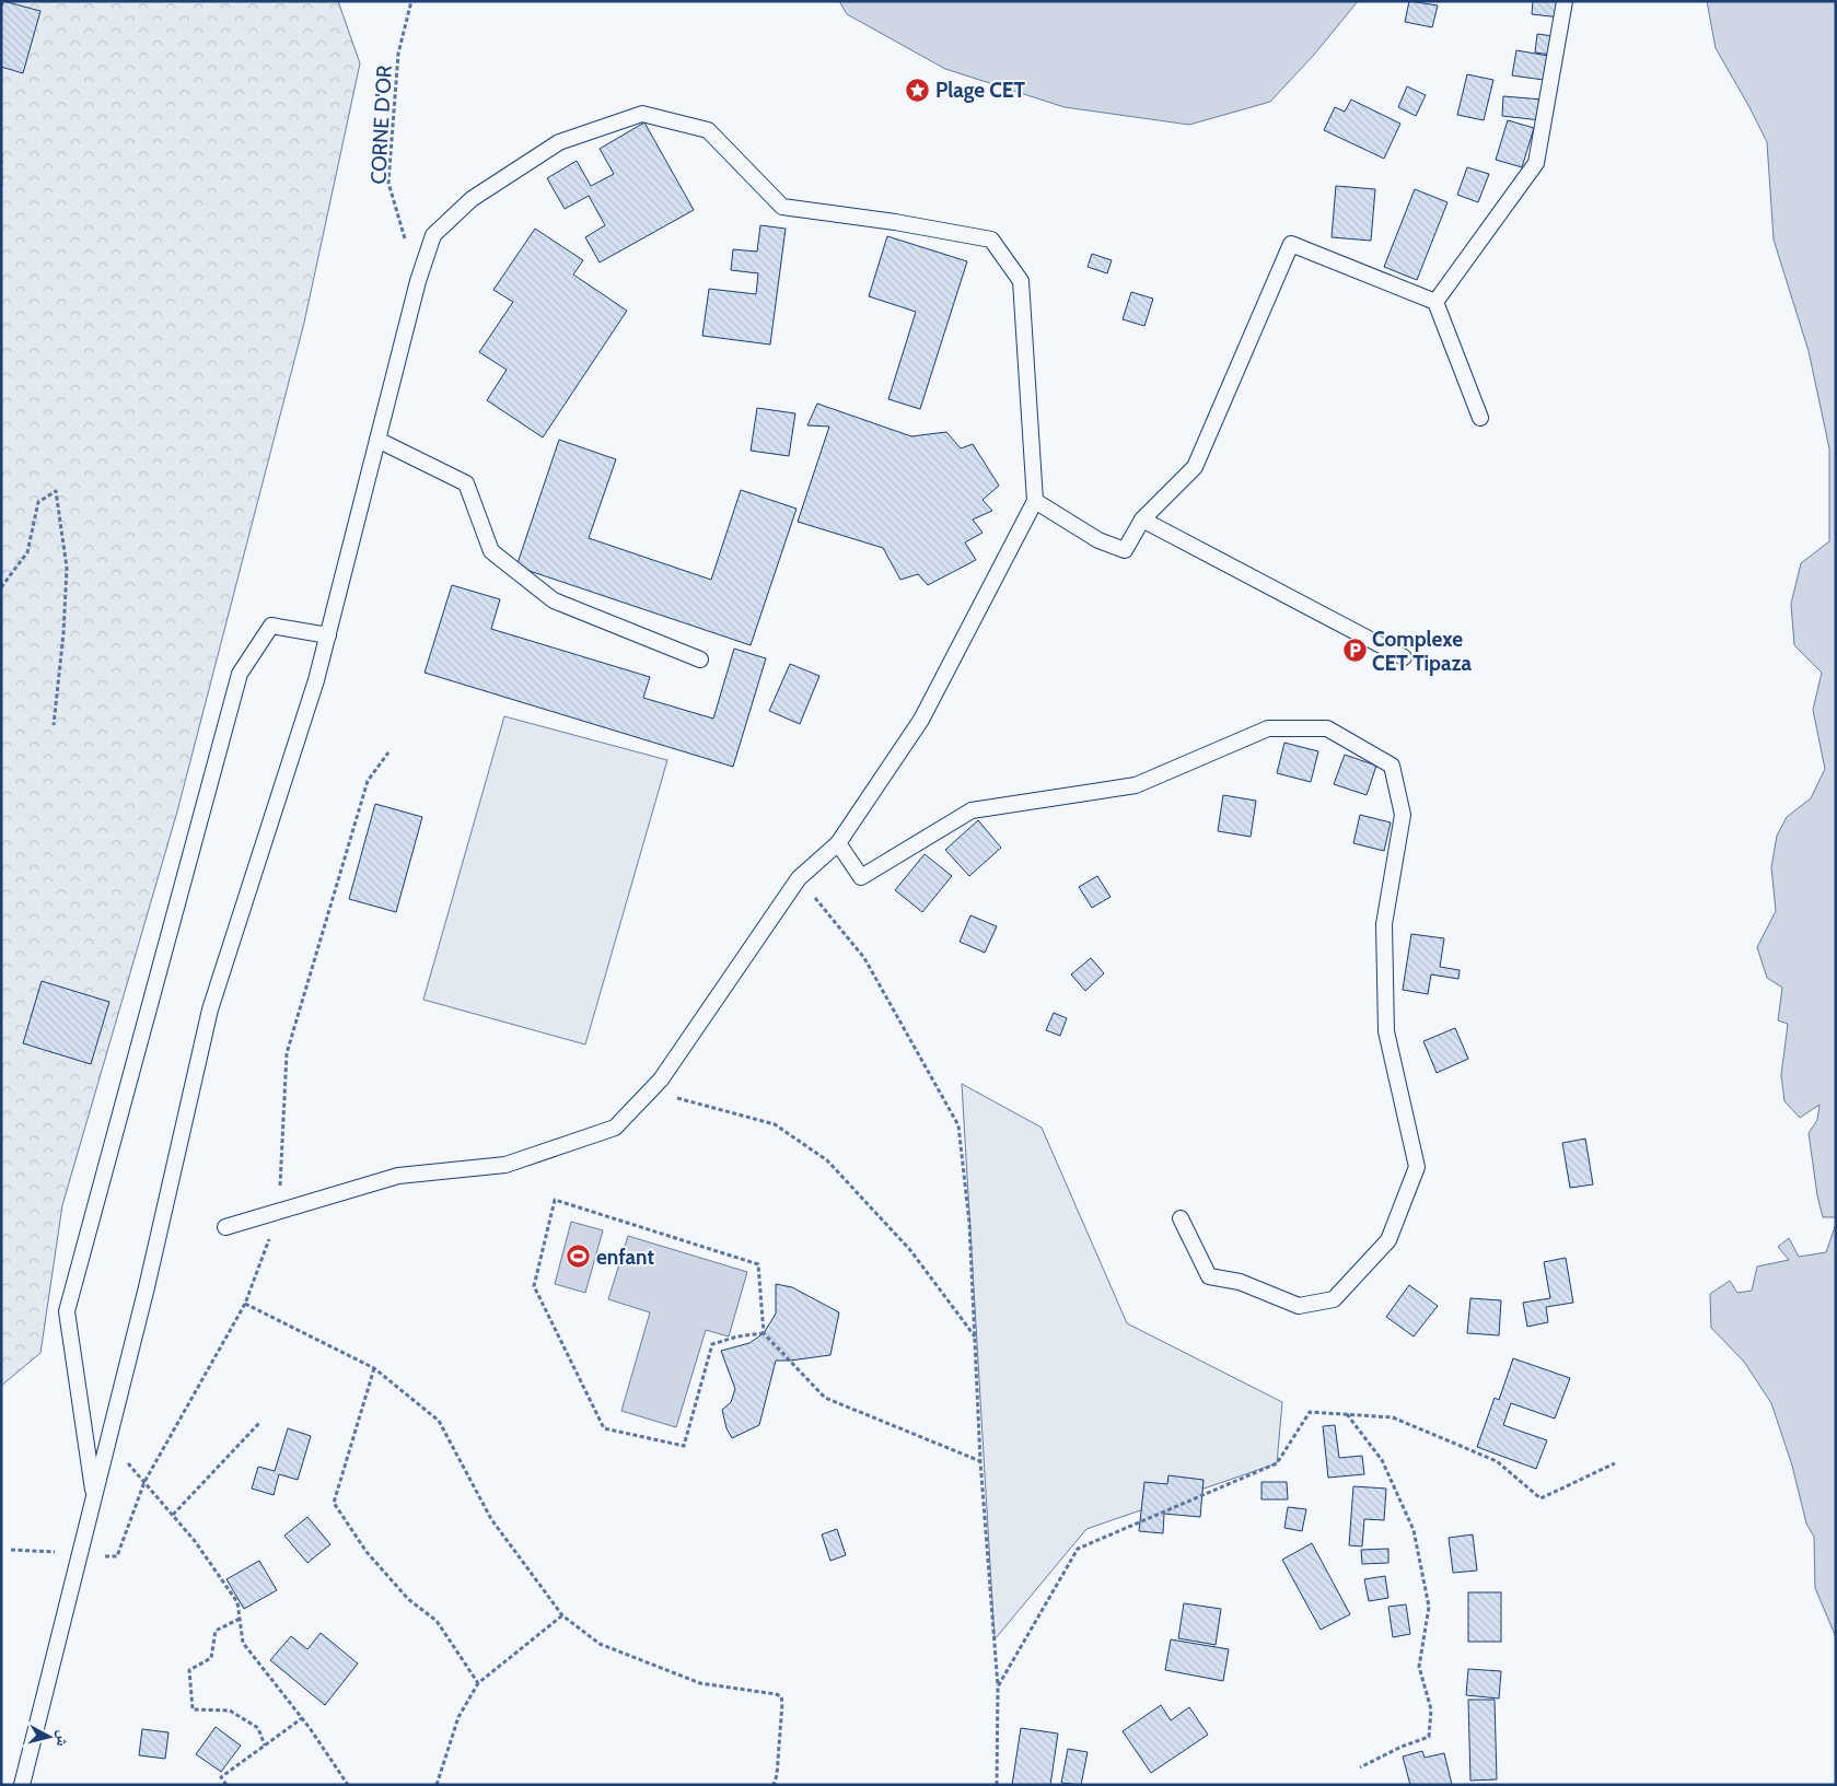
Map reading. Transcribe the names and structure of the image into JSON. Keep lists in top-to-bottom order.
{
  "streets": {
    "path": ["CORNE D'OR"]
  },
  "places": {
    "place": ["Plage CET"],
    "parking": ["Complexe CET Tipaza"],
    "sports": ["enfant"]
  },
  "north": "right"
}
